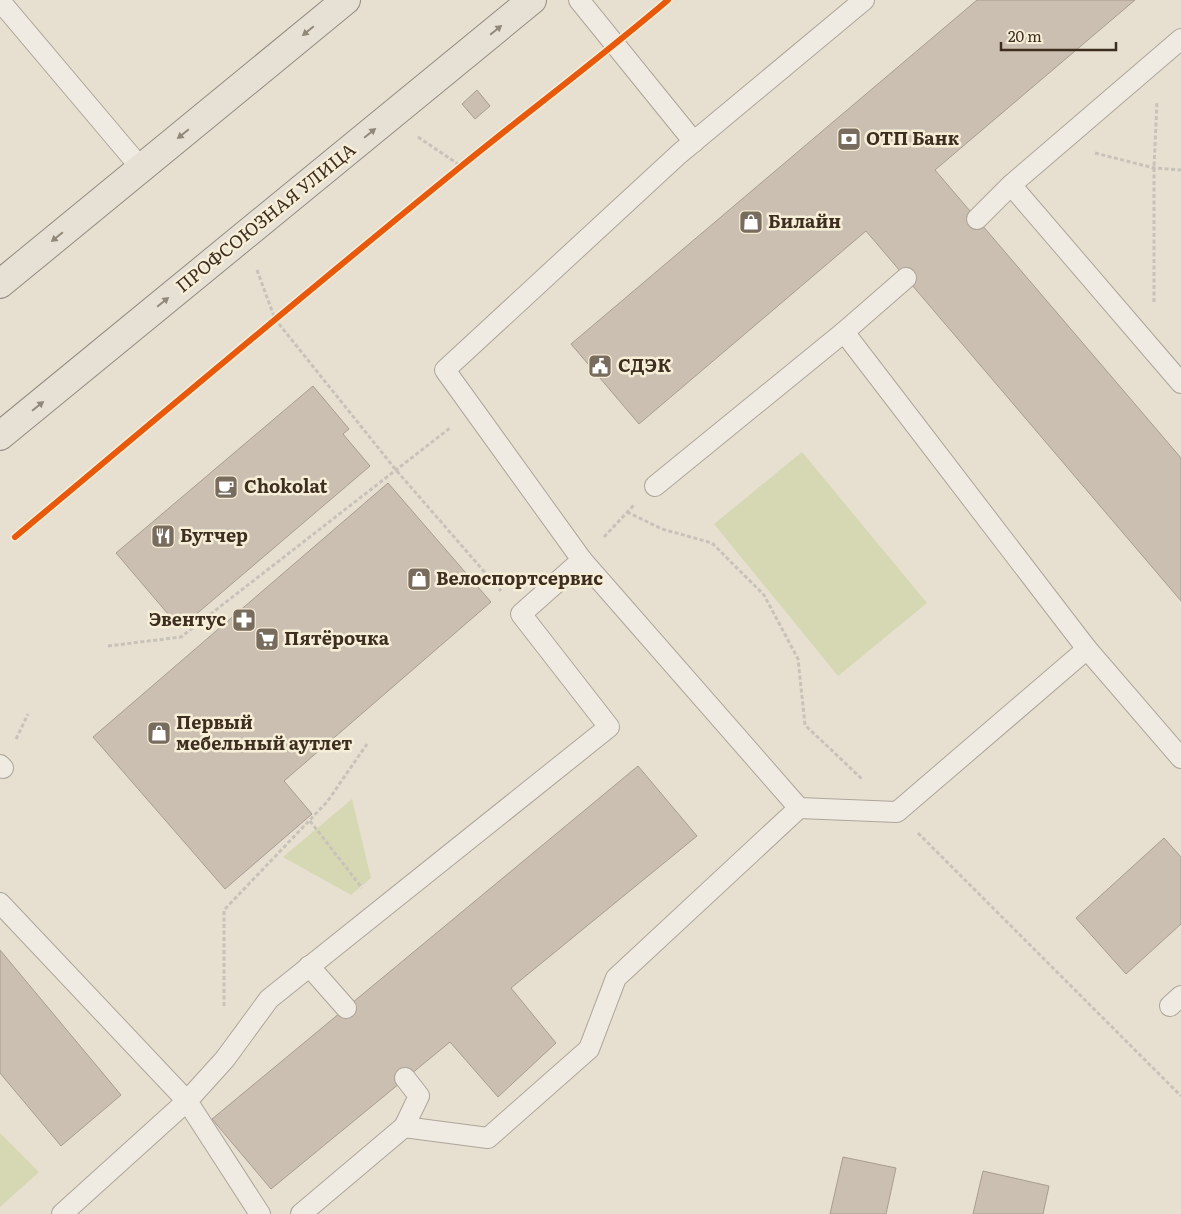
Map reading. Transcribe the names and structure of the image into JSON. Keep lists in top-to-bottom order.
{
  "streets": {
    "main road": ["ПРОФСОЮЗНАЯ УЛИЦА"]
  },
  "places": {
    "bank": ["ОТП Банк"],
    "shop": ["Билайн", "Велоспортсервис", "Первый мебельный аутлет"],
    "public building": ["СДЭК"],
    "cafe": ["Chokolat"],
    "restaurant": ["Бутчер"],
    "pharmacy": ["Эвентус"],
    "supermarket": ["Пятёрочка"]
  },
  "scale_bar": "20 m"
}
